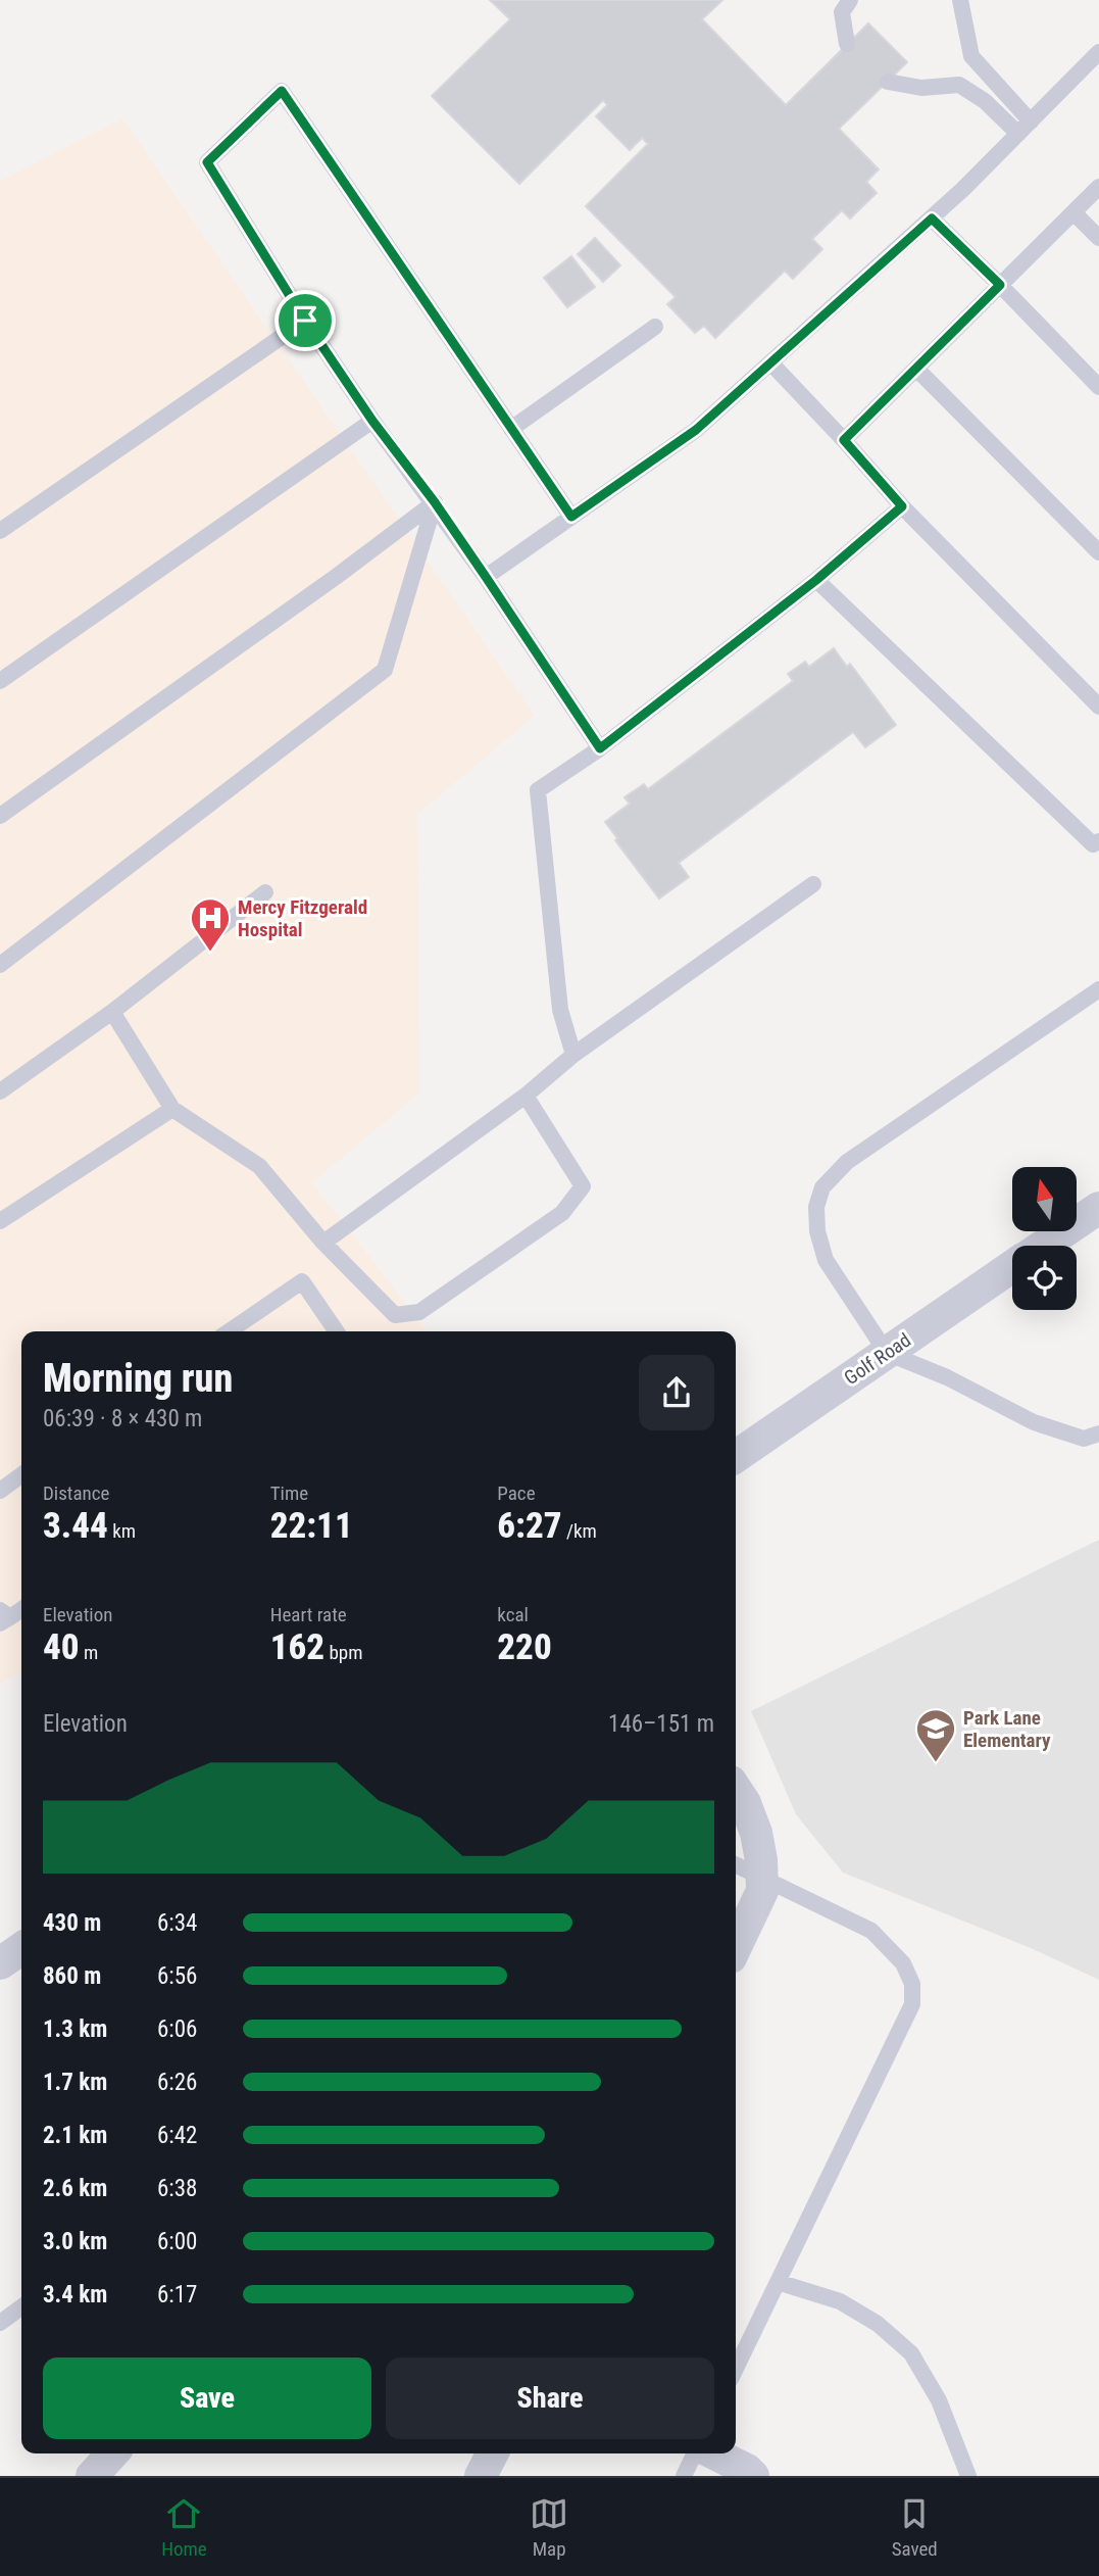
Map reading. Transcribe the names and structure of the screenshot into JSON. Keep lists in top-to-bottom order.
{
  "streets": {
    "street": ["Golf Road"]
  },
  "places": {
    "hospital": ["Mercy Fitzgerald Hospital"],
    "school or university": ["Park Lane Elementary"]
  },
  "north": "top",
  "page": {
    "heading": ["Morning run", "06:39 · 8 × 430 m"],
    "stats": [
      ["Distance", "3.44 km"],
      ["Time", "22:11"],
      ["Pace", "6:27 /km"],
      ["Elevation", "40 m"],
      ["Heart rate", "162 bpm"],
      ["kcal", "220"]
    ],
    "chart": ["Elevation", "146–151 m"],
    "list": [
      {
        "name": "430 m",
        "note": "6:34"
      },
      {
        "name": "860 m",
        "note": "6:56"
      },
      {
        "name": "1.3 km",
        "note": "6:06"
      },
      {
        "name": "1.7 km",
        "note": "6:26"
      },
      {
        "name": "2.1 km",
        "note": "6:42"
      },
      {
        "name": "2.6 km",
        "note": "6:38"
      },
      {
        "name": "3.0 km",
        "note": "6:00"
      },
      {
        "name": "3.4 km",
        "note": "6:17"
      }
    ],
    "buttons": ["Save", "Share"],
    "tabs": ["Home", "Map", "Saved"]
  }
}
